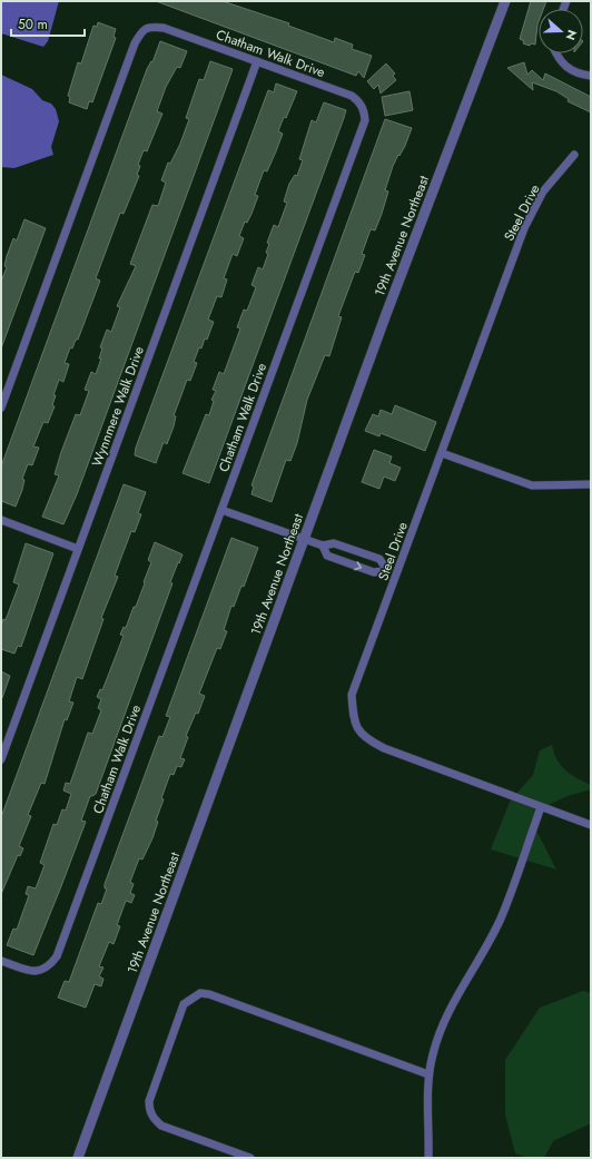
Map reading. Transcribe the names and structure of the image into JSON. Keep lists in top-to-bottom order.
{
  "streets": {
    "street": [
      "Chatham Walk Drive",
      "Steel Drive",
      "19th Avenue Northeast",
      "Wynnmere Walk Drive"
    ]
  },
  "crossings": [
    ["Chatham Walk Drive", "Wynnmere Walk Drive"]
  ],
  "scale_bar": "50 m",
  "north": "right"
}
